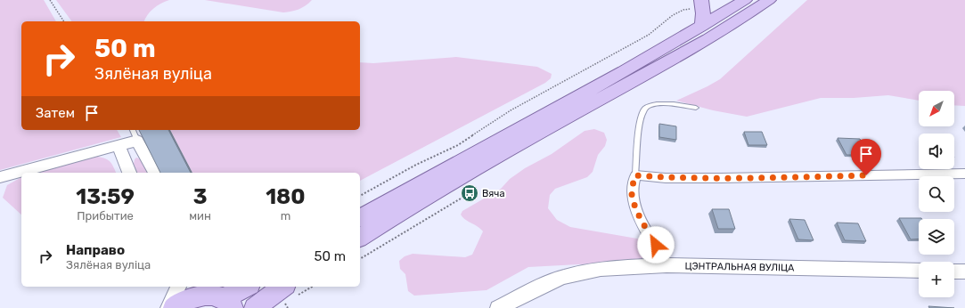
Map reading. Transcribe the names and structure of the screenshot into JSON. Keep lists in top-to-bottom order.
{
  "streets": {
    "street": ["ЦЭНТРАЛЬНАЯ ВУЛІЦА"]
  },
  "places": {
    "bus stop": ["Вяча"]
  },
  "north": "bottom left",
  "page": {
    "turn": ["50 m", "Зялёная вуліца"],
    "map_buttons": "+",
    "then": "Затем",
    "eta": [
      "13:59",
      "Прибытие",
      "3",
      "мин",
      "180",
      "m"
    ],
    "list": [
      {
        "name": "Направо",
        "note": "Зялёная вуліца",
        "value": "50 m"
      }
    ]
  }
}
